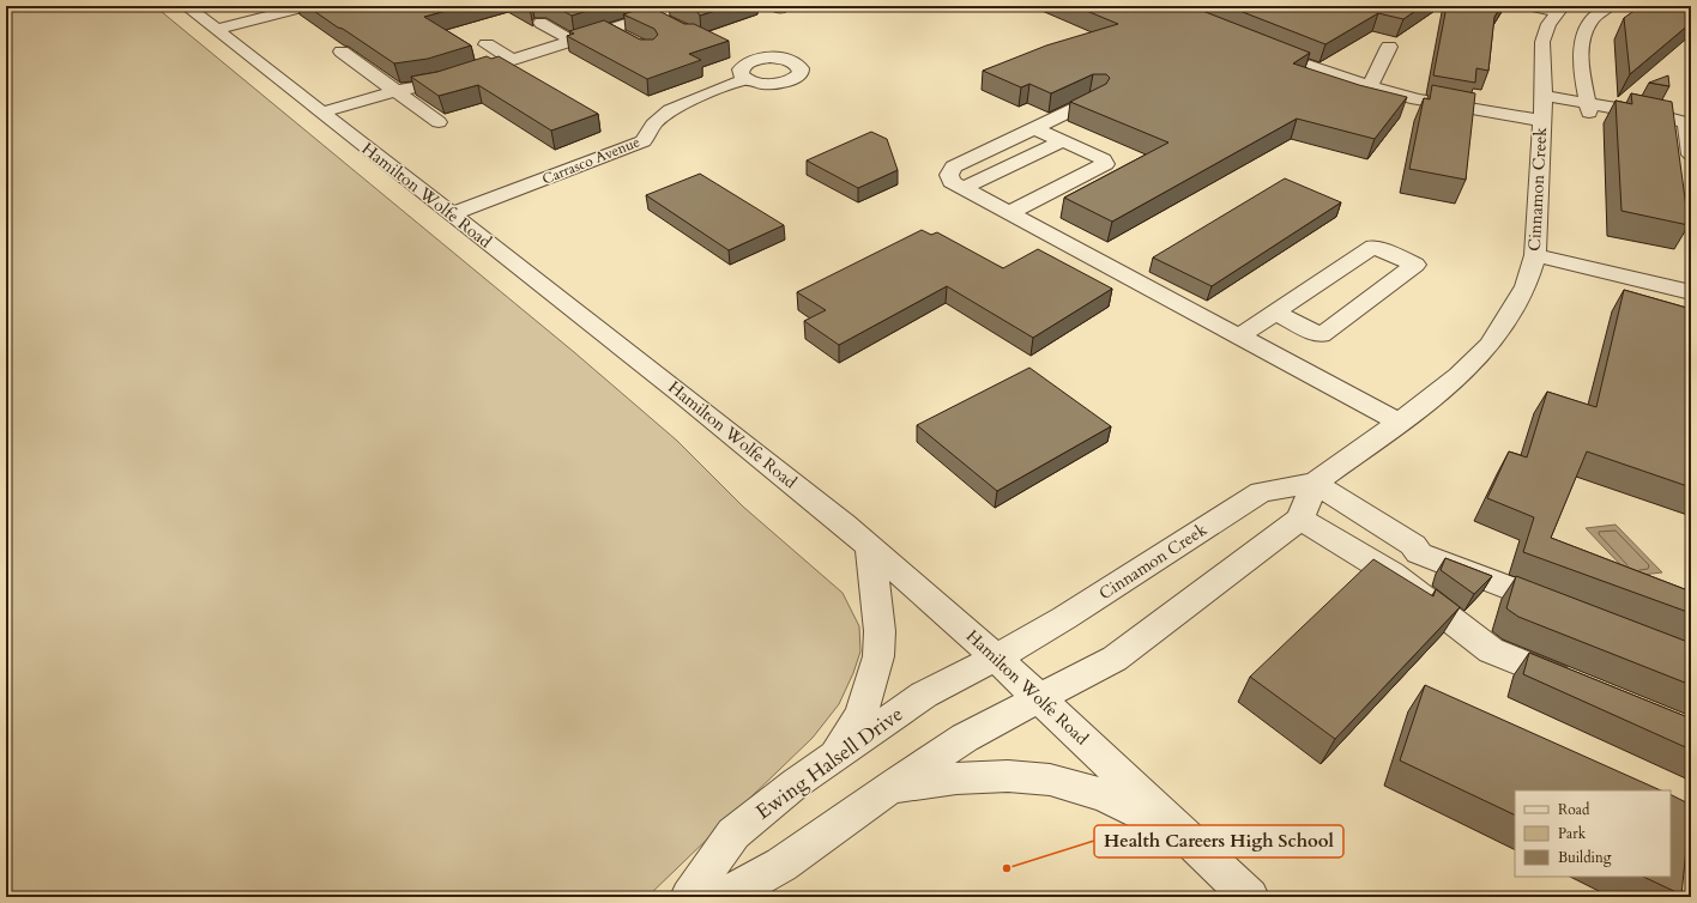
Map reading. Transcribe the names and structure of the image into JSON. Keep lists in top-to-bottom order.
{
  "streets": {
    "street": [
      "Carrasco Avenue",
      "Cinnamon Creek",
      "Hamilton Wolfe Road",
      "Ewing Halsell Drive"
    ]
  },
  "crossings": [
    ["Carrasco Avenue", "Hamilton Wolfe Road"],
    ["Cinnamon Creek", "Hamilton Wolfe Road"],
    ["Cinnamon Creek", "Ewing Halsell Drive"],
    ["Hamilton Wolfe Road", "Ewing Halsell Drive"]
  ],
  "places": ["Health Careers High School"],
  "legend": ["Road", "Park", "Building"]
}
